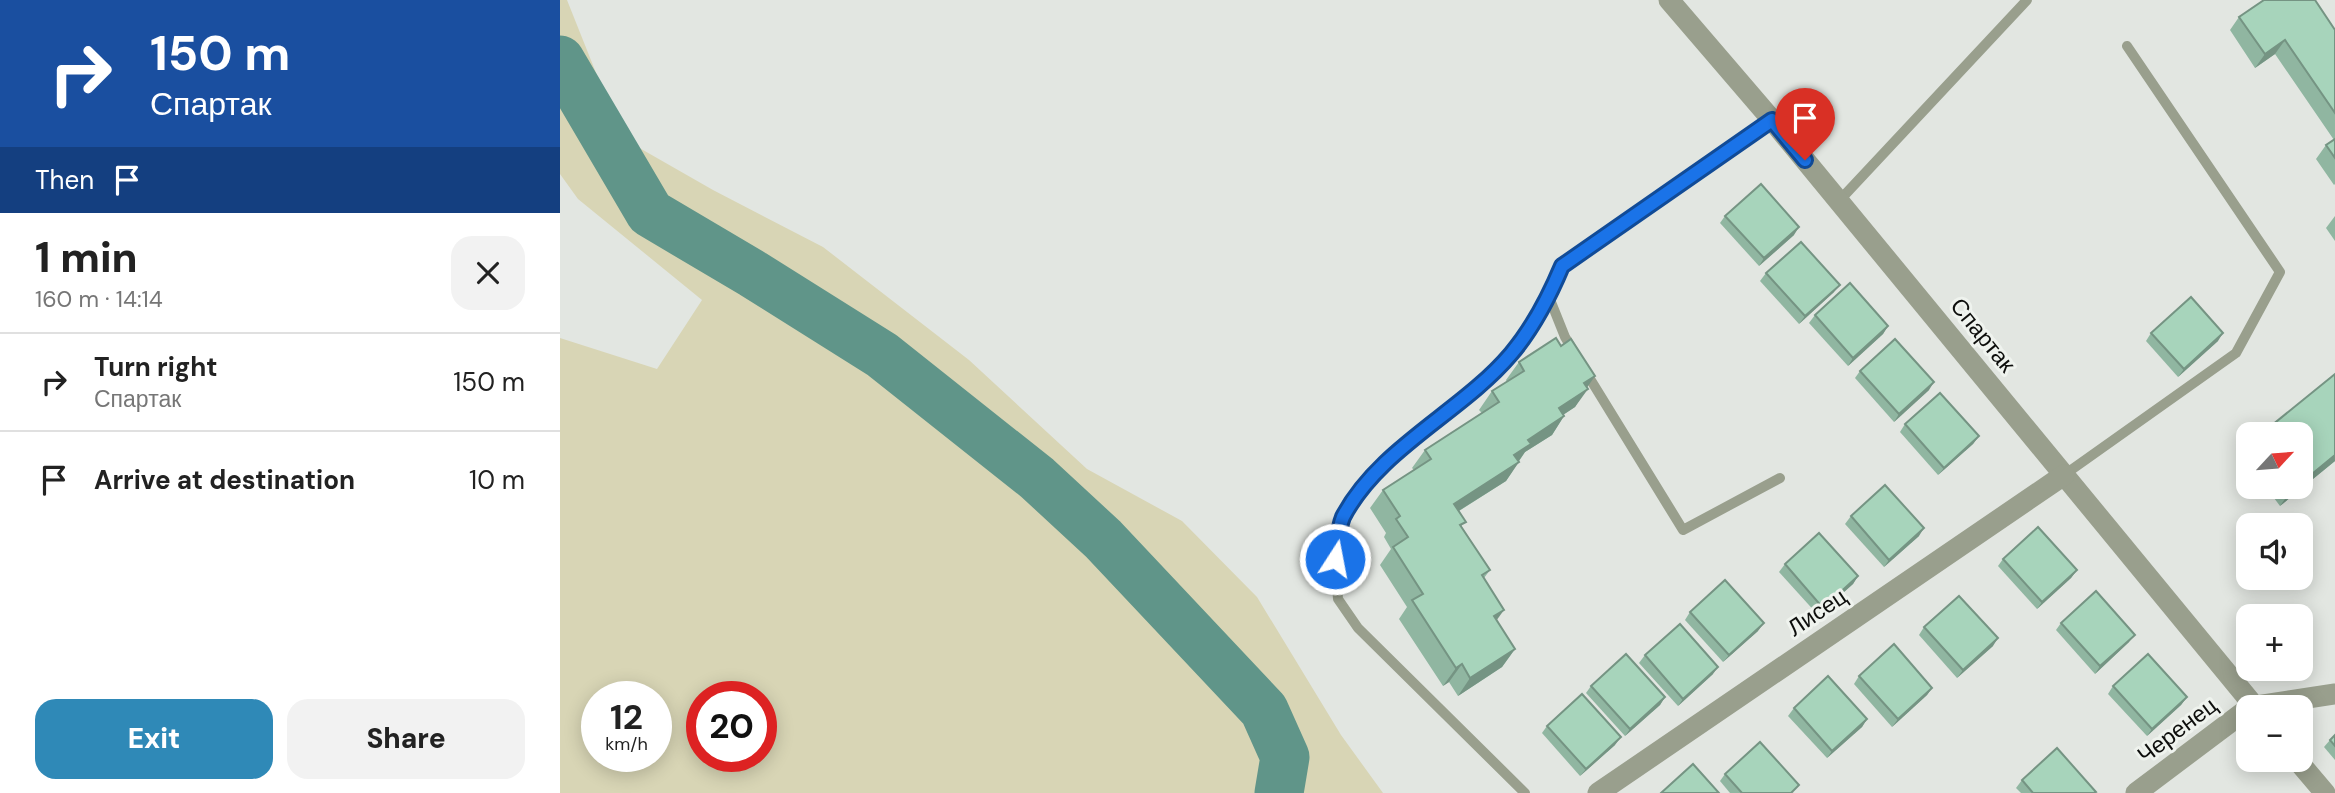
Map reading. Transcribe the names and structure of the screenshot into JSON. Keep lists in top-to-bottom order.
{
  "streets": {
    "street": ["Спартак", "Лисец", "Черенец"]
  },
  "crossings": [
    ["Спартак", "Лисец"]
  ],
  "north": "top right",
  "page": {
    "turn": ["150 m", "Спартак"],
    "then": "Then",
    "heading": ["1 min", "160 m · 14:14"],
    "list": [
      {
        "name": "Turn right",
        "note": "Спартак",
        "value": "150 m"
      },
      {
        "name": "Arrive at destination",
        "value": "10 m"
      }
    ],
    "map_buttons": ["+", "−"],
    "speed": "12 km/h",
    "limit": "20",
    "buttons": ["Exit", "Share"]
  }
}
